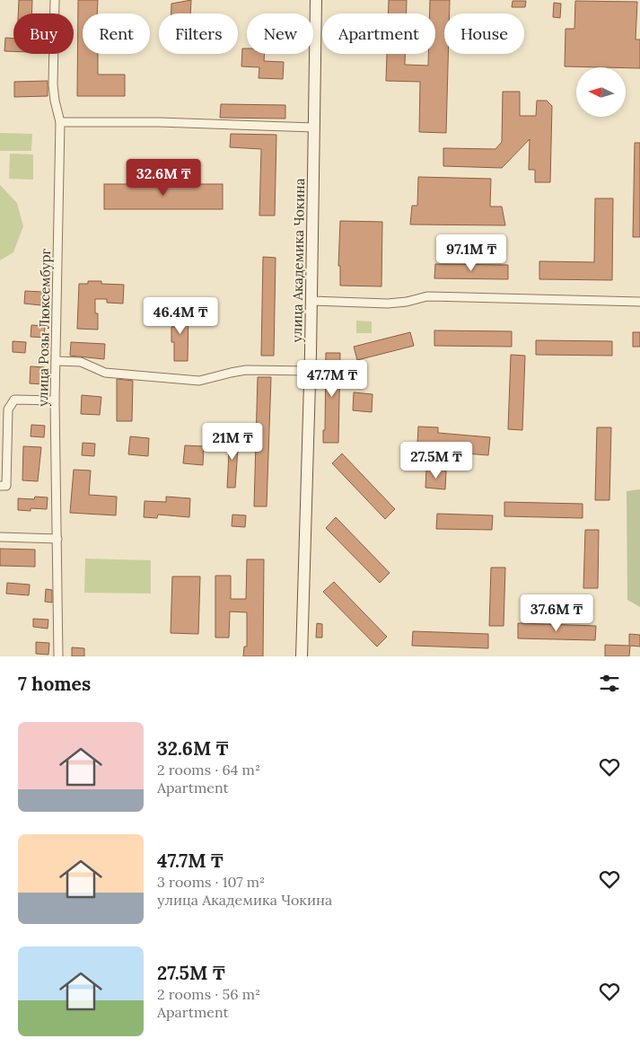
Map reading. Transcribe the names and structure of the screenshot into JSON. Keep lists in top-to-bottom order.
{
  "streets": {
    "main road": ["улица Академика Чокина"],
    "street": ["улица Розы Люксембург"]
  },
  "north": "left",
  "page": {
    "chip": [
      "Buy",
      "Rent",
      "Filters",
      "New",
      "Apartment",
      "House"
    ],
    "price": [
      "32.6M ₸",
      "97.1M ₸",
      "46.4M ₸",
      "47.7M ₸",
      "21M ₸",
      "27.5M ₸",
      "37.6M ₸"
    ],
    "heading": "7 homes",
    "list": [
      {
        "name": "32.6M ₸",
        "note": "2 rooms · 64 m² · Apartment"
      },
      {
        "name": "47.7M ₸",
        "note": "3 rooms · 107 m² · улица Академика Чокина"
      },
      {
        "name": "27.5M ₸",
        "note": "2 rooms · 56 m² · Apartment"
      }
    ]
  }
}
